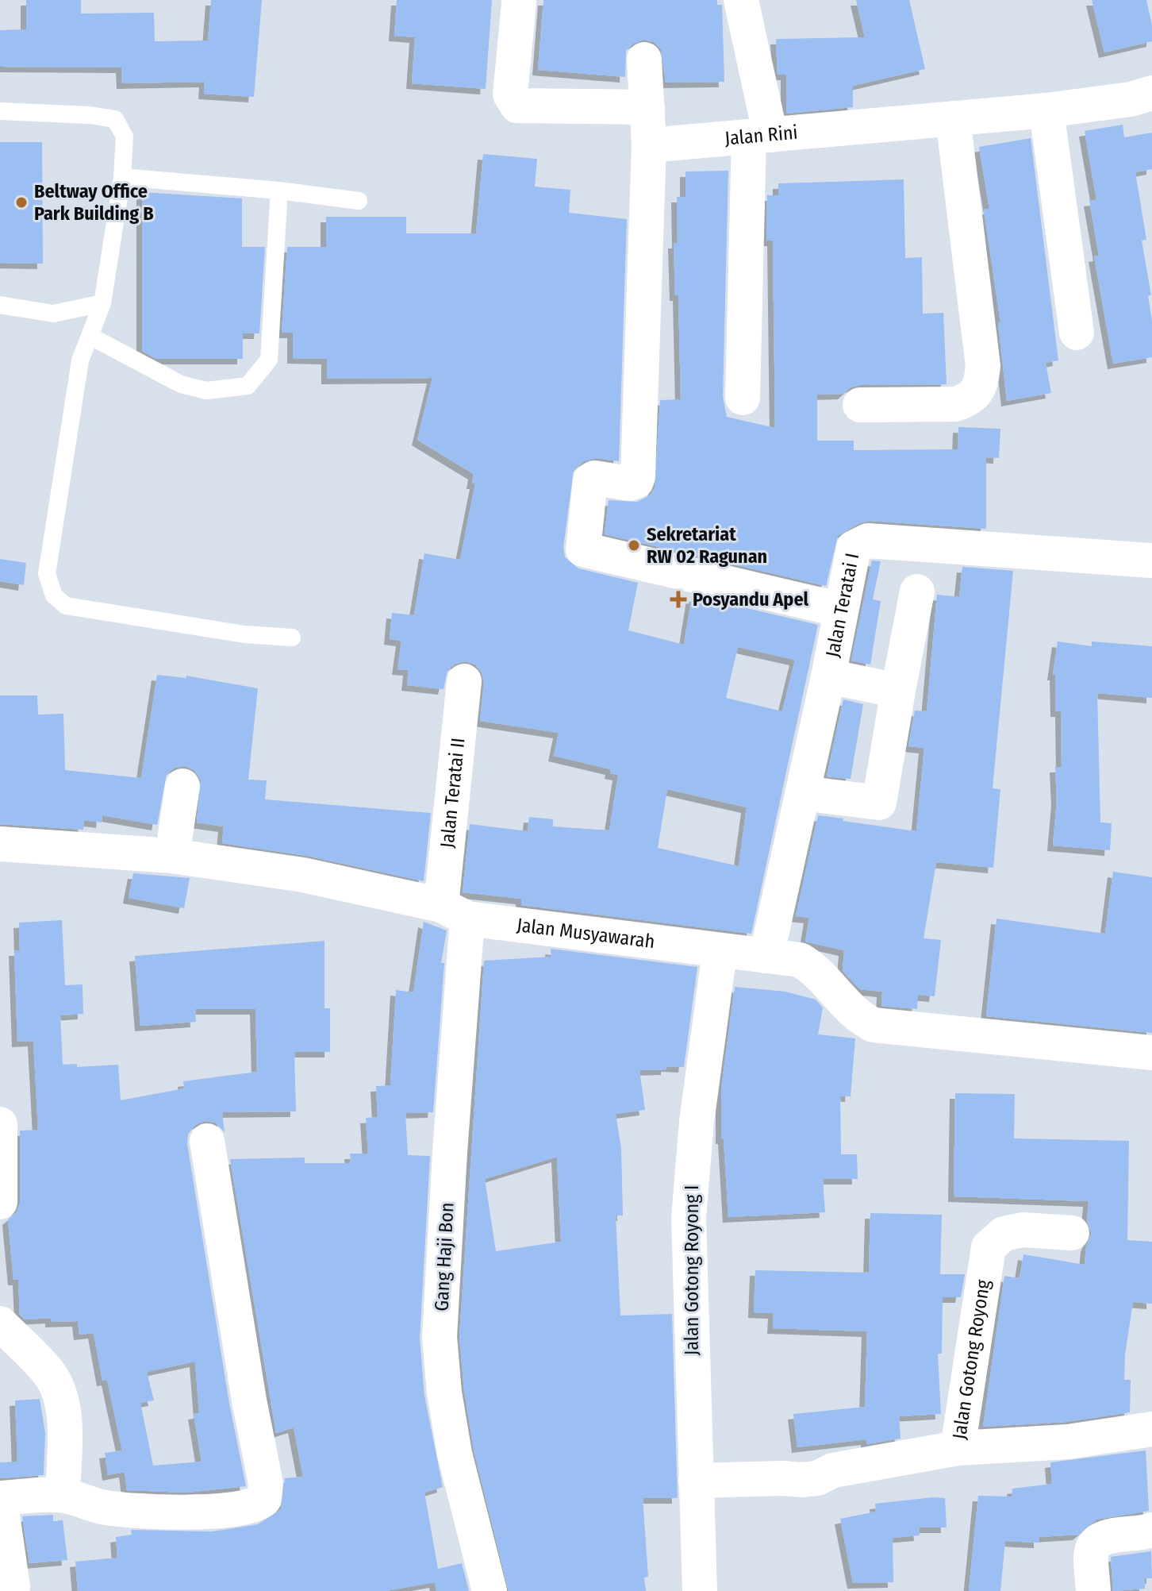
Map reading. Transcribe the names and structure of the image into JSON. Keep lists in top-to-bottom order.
{
  "streets": {
    "street": [
      "Jalan Rini",
      "Jalan Teratai I",
      "Jalan Teratai II",
      "Jalan Musyawarah",
      "Gang Haji Bon",
      "Jalan Gotong Royong I",
      "Jalan Gotong Royong"
    ]
  },
  "crossings": [
    ["Jalan Teratai I", "Jalan Musyawarah"],
    ["Jalan Teratai II", "Jalan Musyawarah"],
    ["Jalan Teratai II", "Gang Haji Bon"],
    ["Jalan Musyawarah", "Gang Haji Bon"],
    ["Jalan Musyawarah", "Jalan Gotong Royong I"],
    ["Jalan Gotong Royong I", "Jalan Gotong Royong"]
  ],
  "places": {
    "other": ["Beltway Office Park Building B", "Sekretariat RW 02 Ragunan"],
    "health": ["Posyandu Apel"]
  }
}
